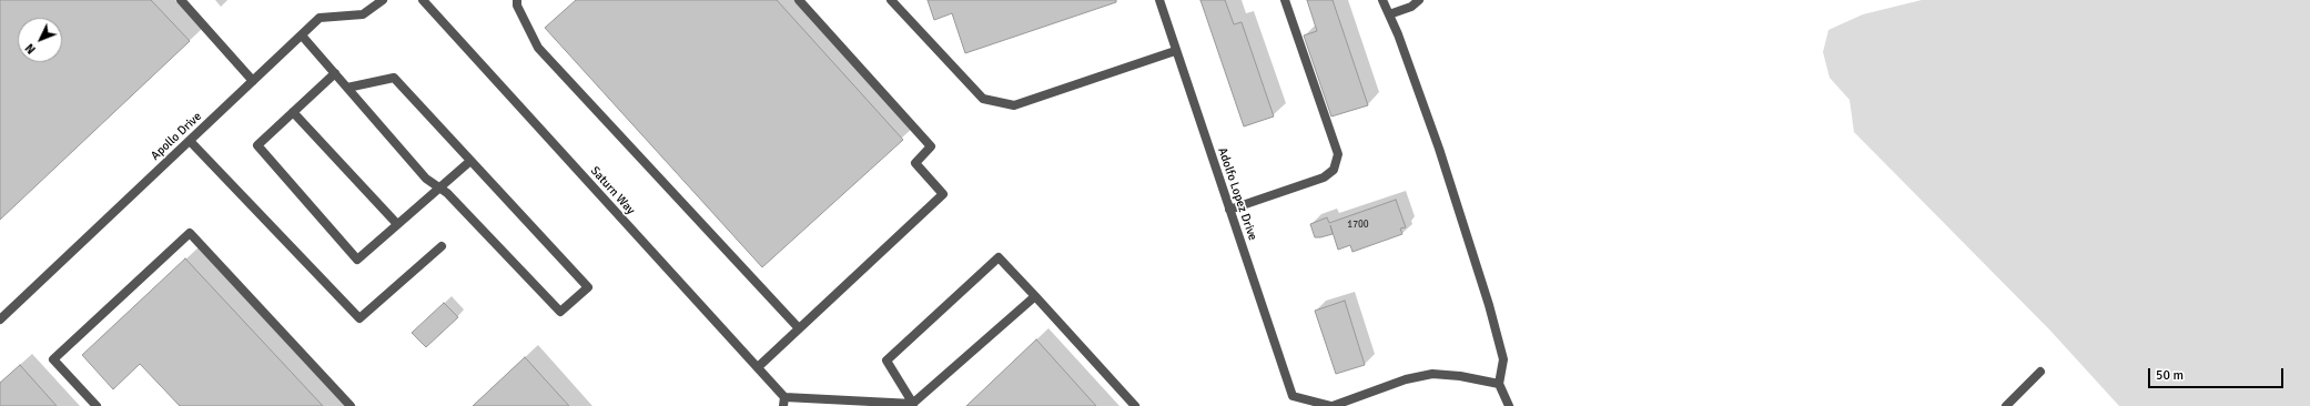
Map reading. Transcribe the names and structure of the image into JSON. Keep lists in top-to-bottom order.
{
  "streets": {
    "lane": ["Apollo Drive", "Saturn Way", "Adolfo Lopez Drive"]
  },
  "house_numbers": ["1700"],
  "scale_bar": "50 m",
  "north": "bottom left"
}
